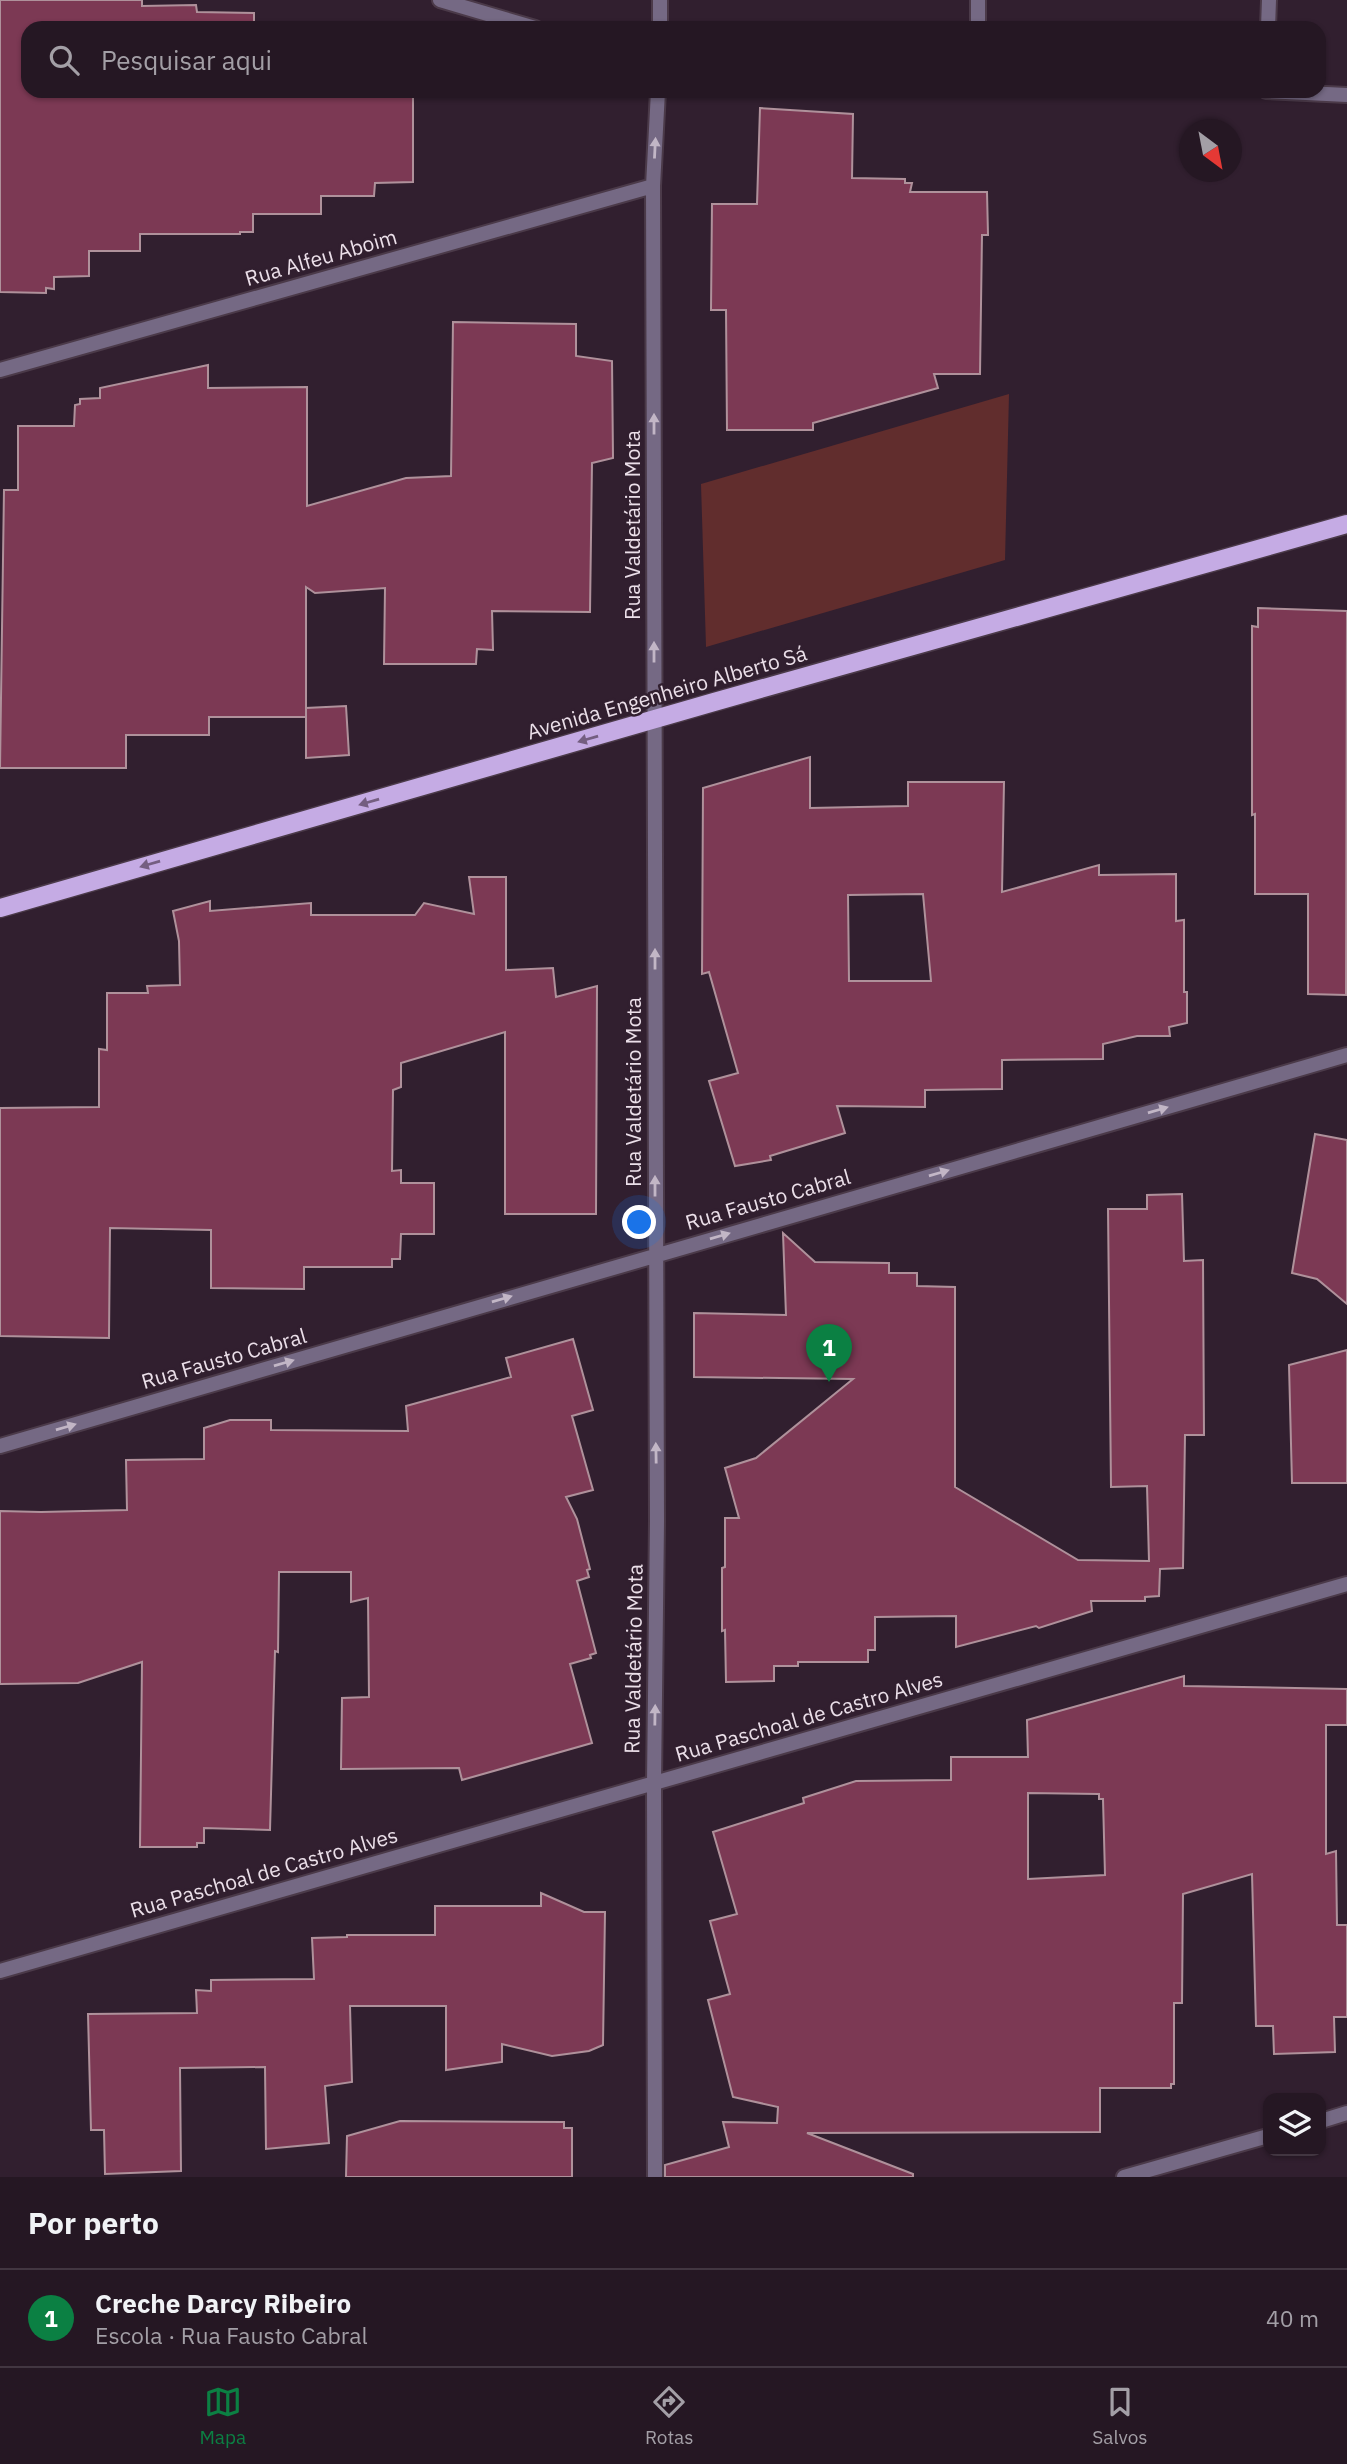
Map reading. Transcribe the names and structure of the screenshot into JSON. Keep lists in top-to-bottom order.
{
  "streets": {
    "main road": ["Avenida Engenheiro Alberto Sá"],
    "street": [
      "Rua Alfeu Aboim",
      "Rua Valdetário Mota",
      "Rua Fausto Cabral",
      "Rua Paschoal de Castro Alves"
    ]
  },
  "crossings": [
    ["Rua Alfeu Aboim", "Rua Valdetário Mota"],
    ["Rua Valdetário Mota", "Avenida Engenheiro Alberto Sá"],
    ["Rua Valdetário Mota", "Rua Fausto Cabral"],
    ["Rua Valdetário Mota", "Rua Paschoal de Castro Alves"]
  ],
  "one_way": ["Rua Valdetário Mota", "Avenida Engenheiro Alberto Sá", "Rua Fausto Cabral"],
  "north": "bottom right",
  "page": {
    "search": "Pesquisar aqui",
    "pins": "1",
    "heading": "Por perto",
    "list": [
      {
        "mark": "1",
        "name": "Creche Darcy Ribeiro",
        "note": "Escola · Rua Fausto Cabral",
        "value": "40 m"
      }
    ],
    "nav": ["Mapa", "Rotas", "Salvos"]
  }
}
